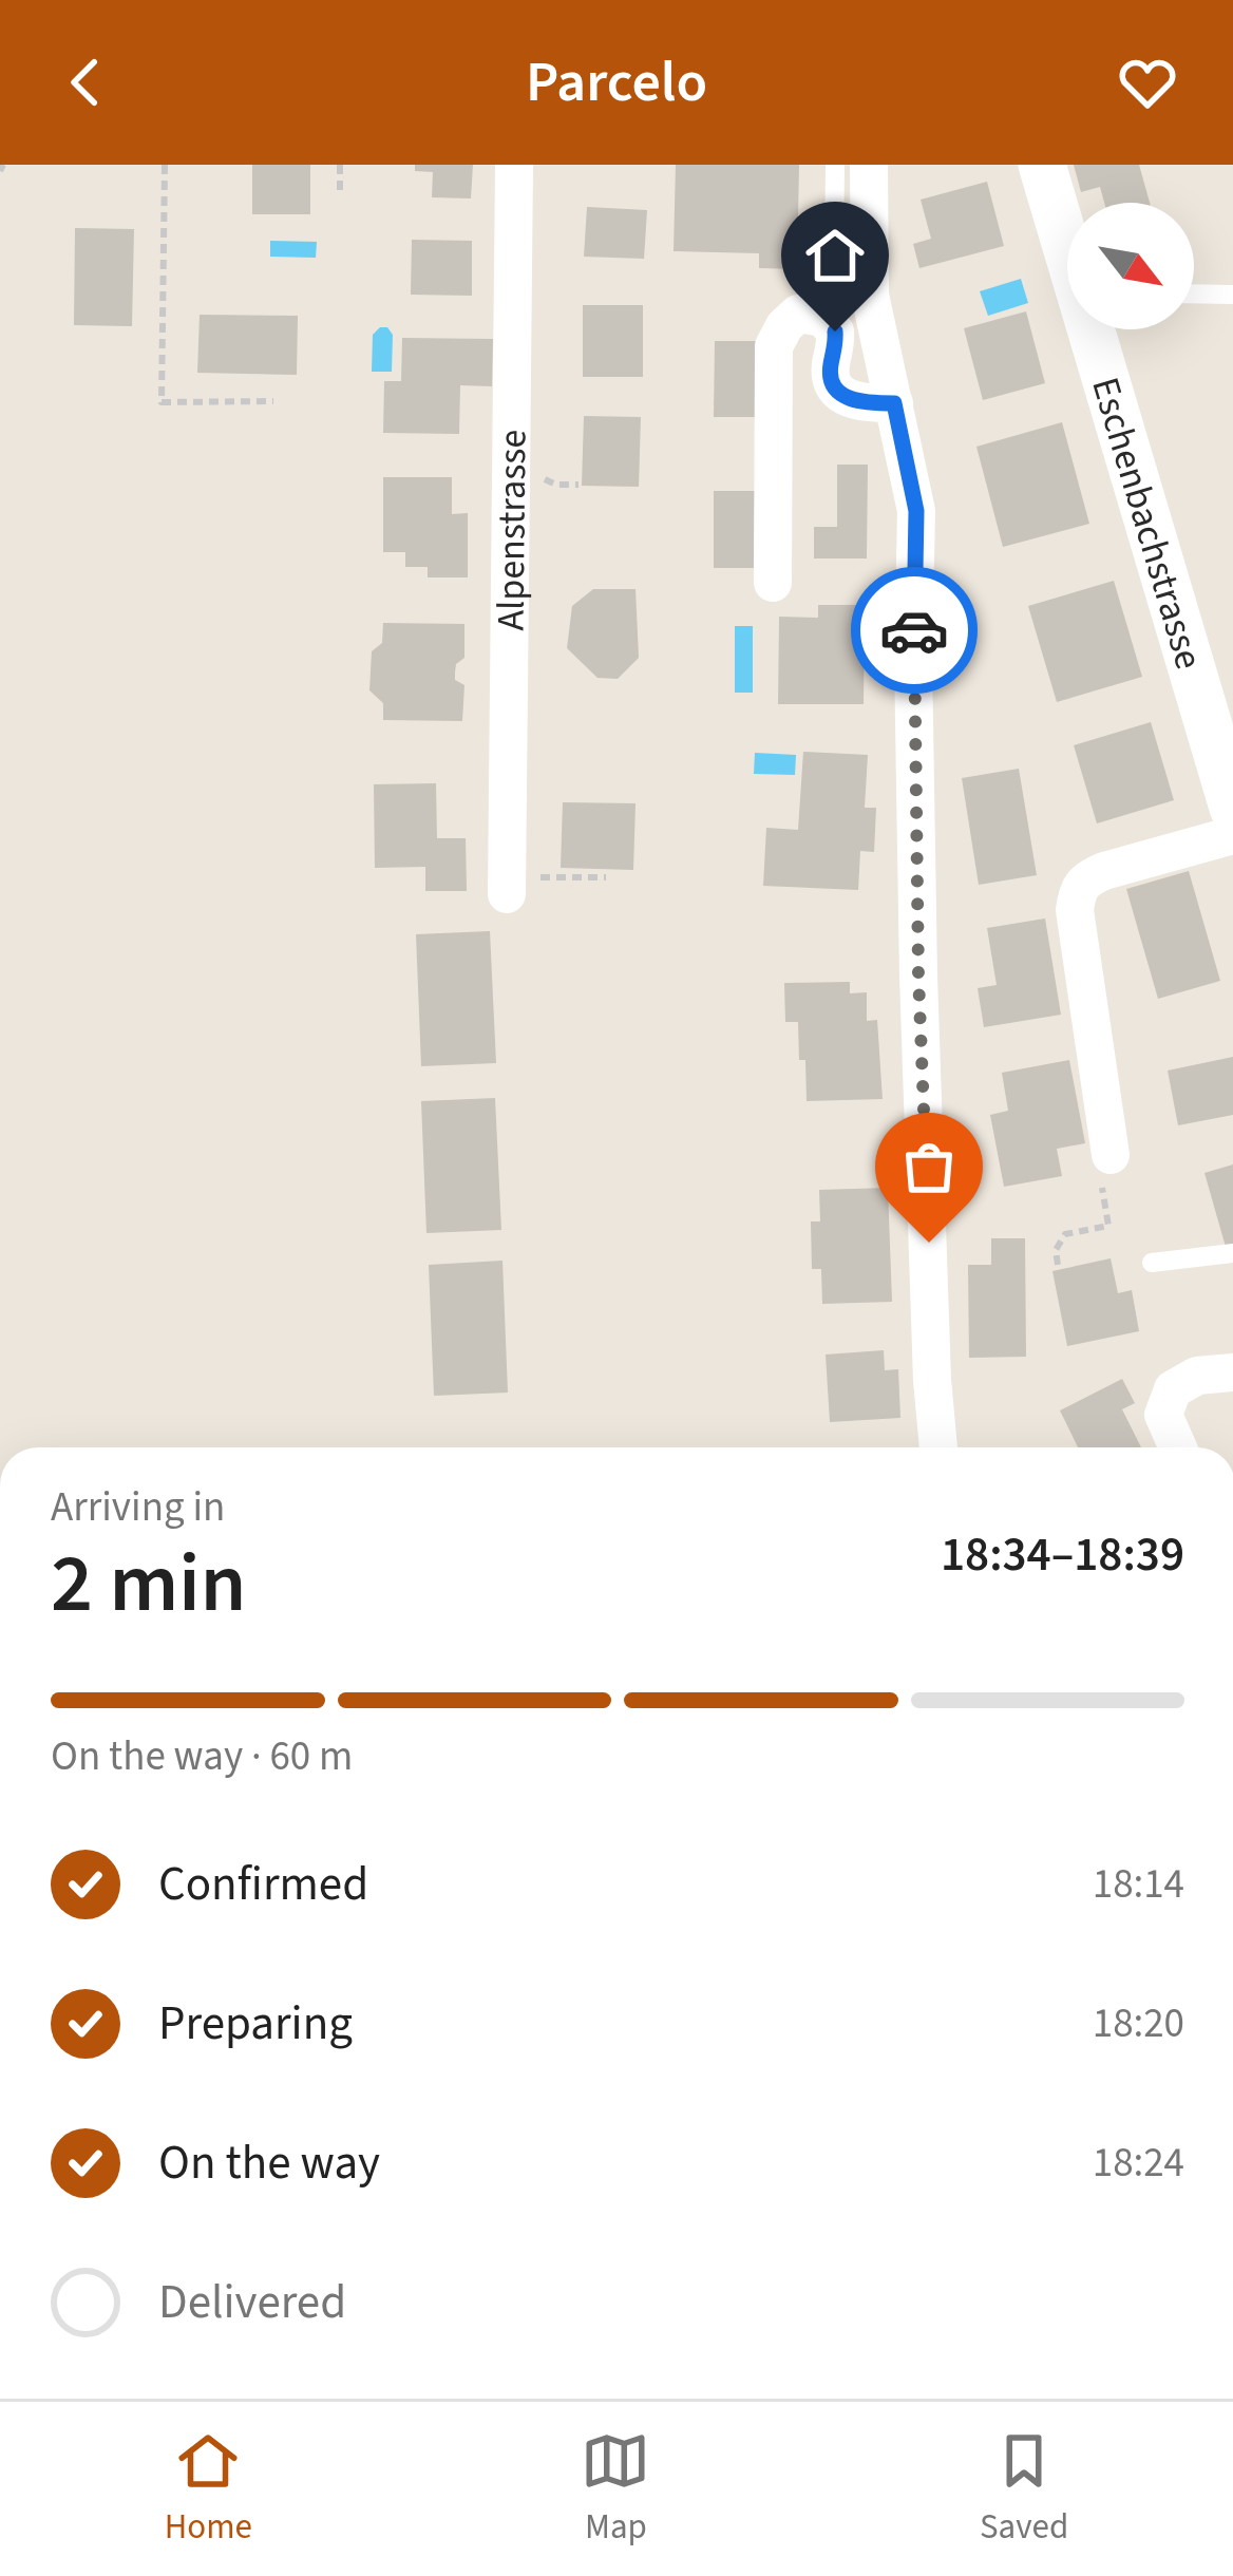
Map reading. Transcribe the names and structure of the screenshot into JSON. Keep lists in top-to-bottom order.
{
  "streets": {
    "street": ["Eschenbachstrasse", "Alpenstrasse"]
  },
  "north": "bottom right",
  "page": {
    "header": "Parcelo",
    "heading": ["2 min", "Arriving in", "18:34–18:39"],
    "bar": "On the way · 60 m",
    "list": [
      ["Confirmed", "18:14"],
      ["Preparing", "18:20"],
      ["On the way", "18:24"],
      "Delivered"
    ],
    "tabs": ["Home", "Map", "Saved"]
  }
}
